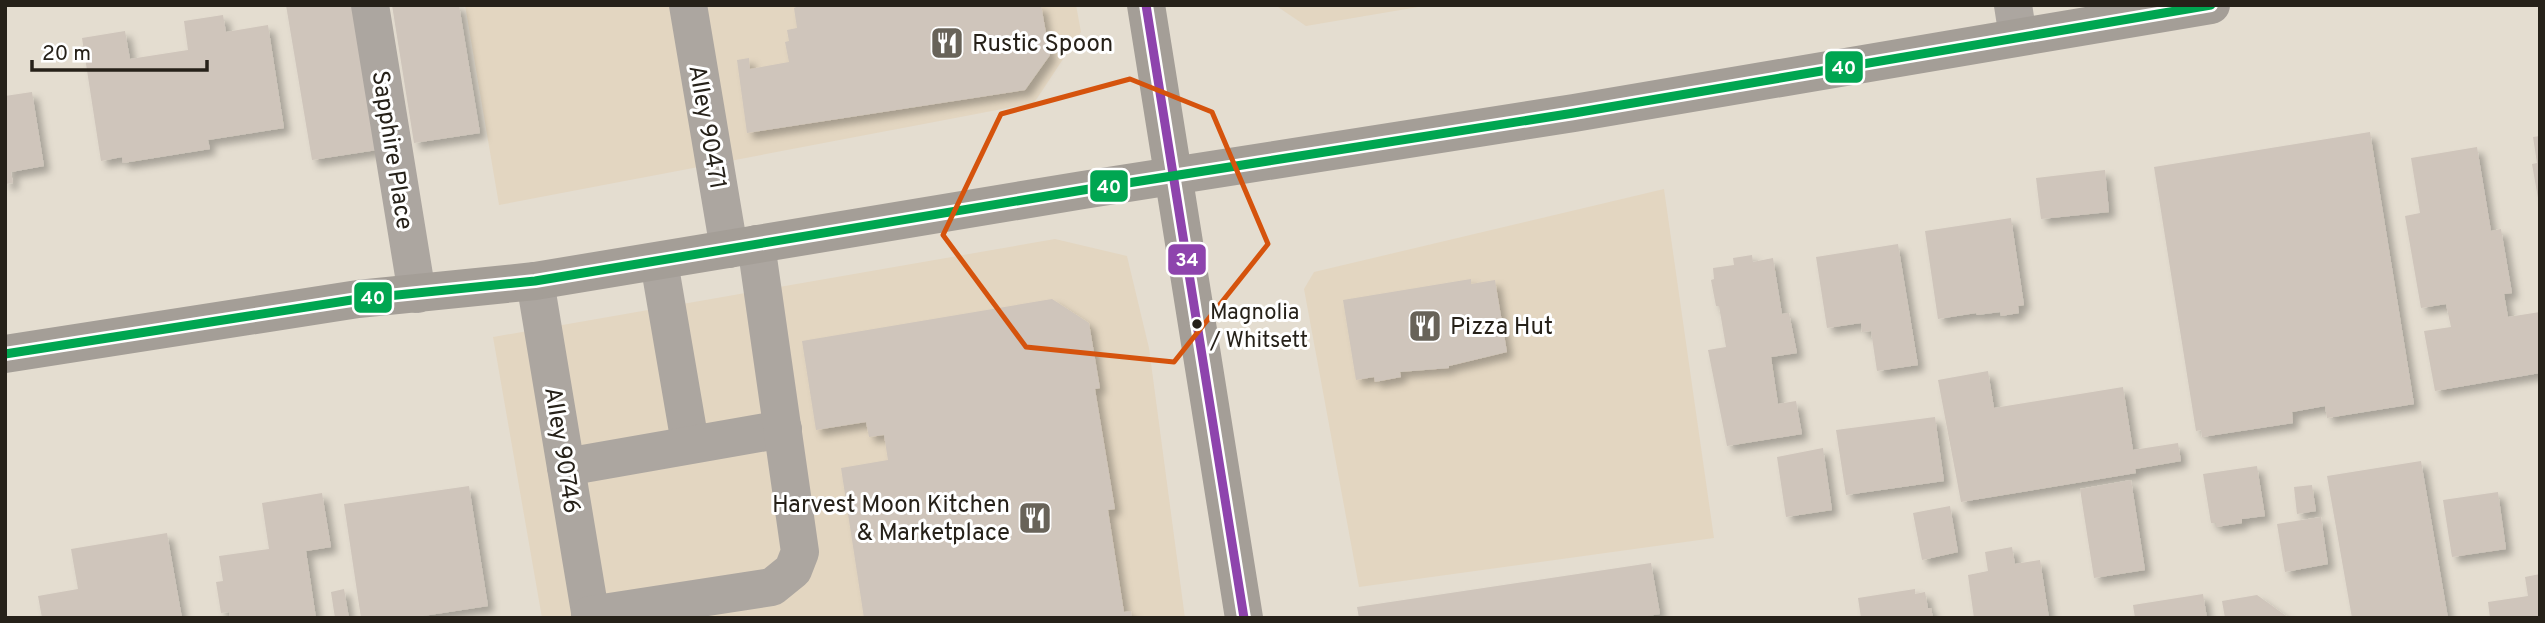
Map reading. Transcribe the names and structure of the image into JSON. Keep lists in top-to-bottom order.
{
  "streets": {
    "lane": ["Alley 90471", "Sapphire Place", "Alley 90746"]
  },
  "crossings": [
    ["Alley 90471", "Alley 90746"]
  ],
  "places": {
    "restaurant": ["Rustic Spoon", "Pizza Hut", "Harvest Moon Kitchen & Marketplace"],
    "other": ["Magnolia / Whitsett"]
  },
  "lines": ["transit line 34", "transit line 40"],
  "scale_bar": "20 m"
}
